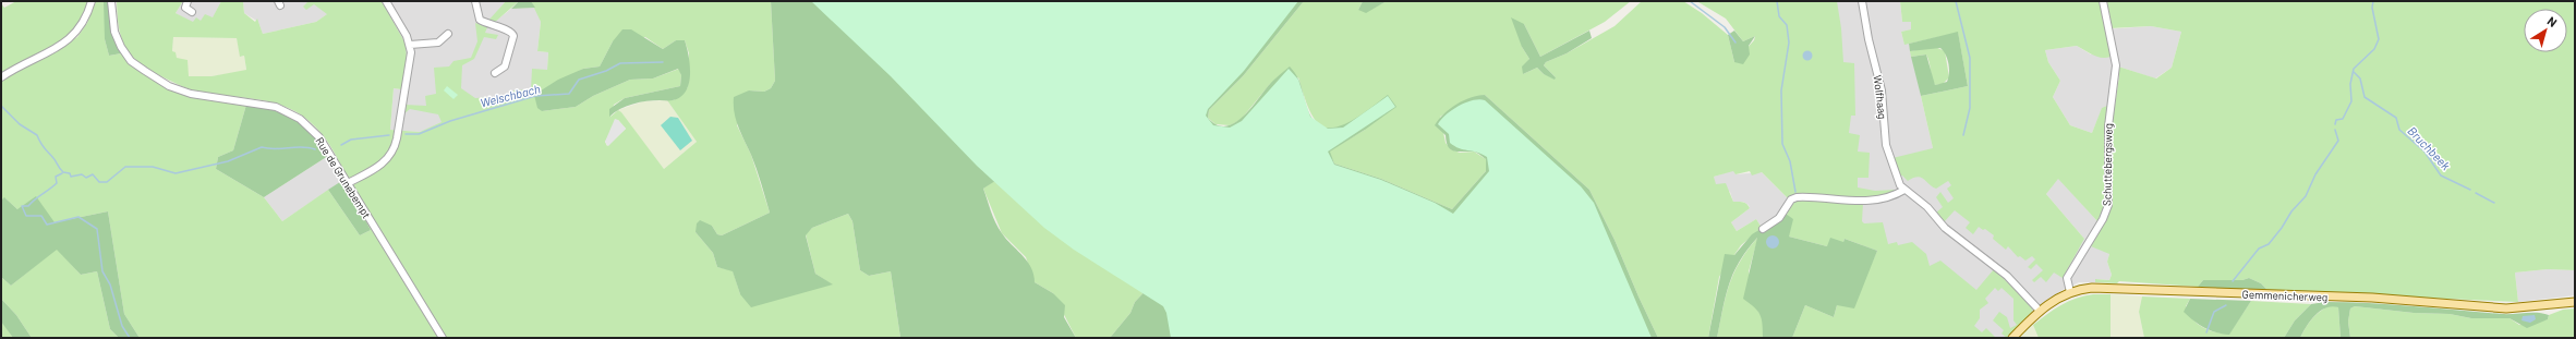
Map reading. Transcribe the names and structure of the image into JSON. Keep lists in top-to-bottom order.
{
  "streets": {
    "main road": ["Gemmenicherweg"],
    "street": ["Wolfhaag", "Schuttebergsweg", "Rue de Grunebempt"]
  },
  "crossings": [
    ["Schuttebergsweg", "Gemmenicherweg"]
  ],
  "water": ["Welschbach", "Bruchbeek"],
  "north": "top right"
}
